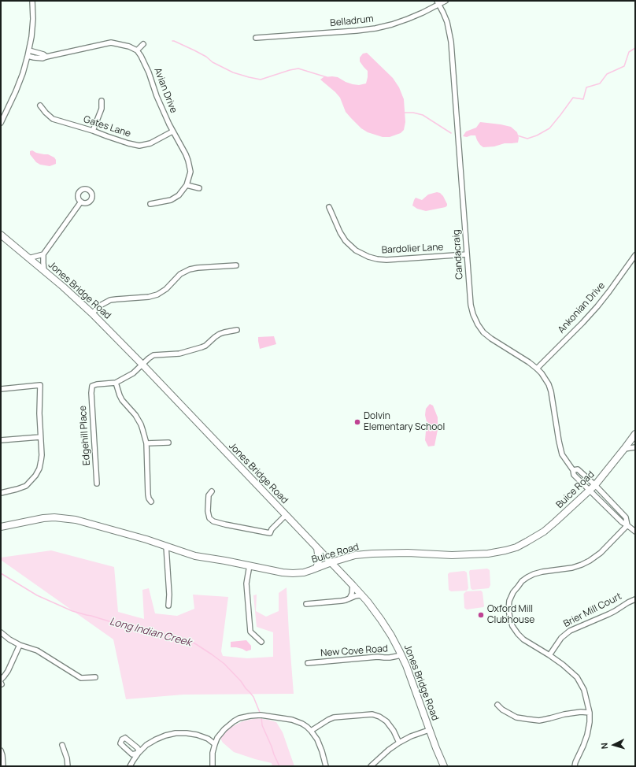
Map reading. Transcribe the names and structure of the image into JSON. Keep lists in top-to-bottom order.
{
  "streets": {
    "main road": ["Jones Bridge Road", "Buice Road"],
    "street": [
      "Belladrum",
      "Avian Drive",
      "Gates Lane",
      "Bardolier Lane",
      "Candacraig",
      "Ankonian Drive",
      "Edgehill Place",
      "Brier Mill Court",
      "New Cove Road"
    ]
  },
  "crossings": [
    ["Belladrum", "Candacraig"],
    ["Avian Drive", "Gates Lane"],
    ["Bardolier Lane", "Candacraig"],
    ["Candacraig", "Ankonian Drive"],
    ["Candacraig", "Buice Road"],
    ["Jones Bridge Road", "Buice Road"],
    ["Jones Bridge Road", "New Cove Road"]
  ],
  "water": ["Long Indian Creek"],
  "places": ["Dolvin Elementary School", "Oxford Mill Clubhouse"],
  "north": "left"
}
